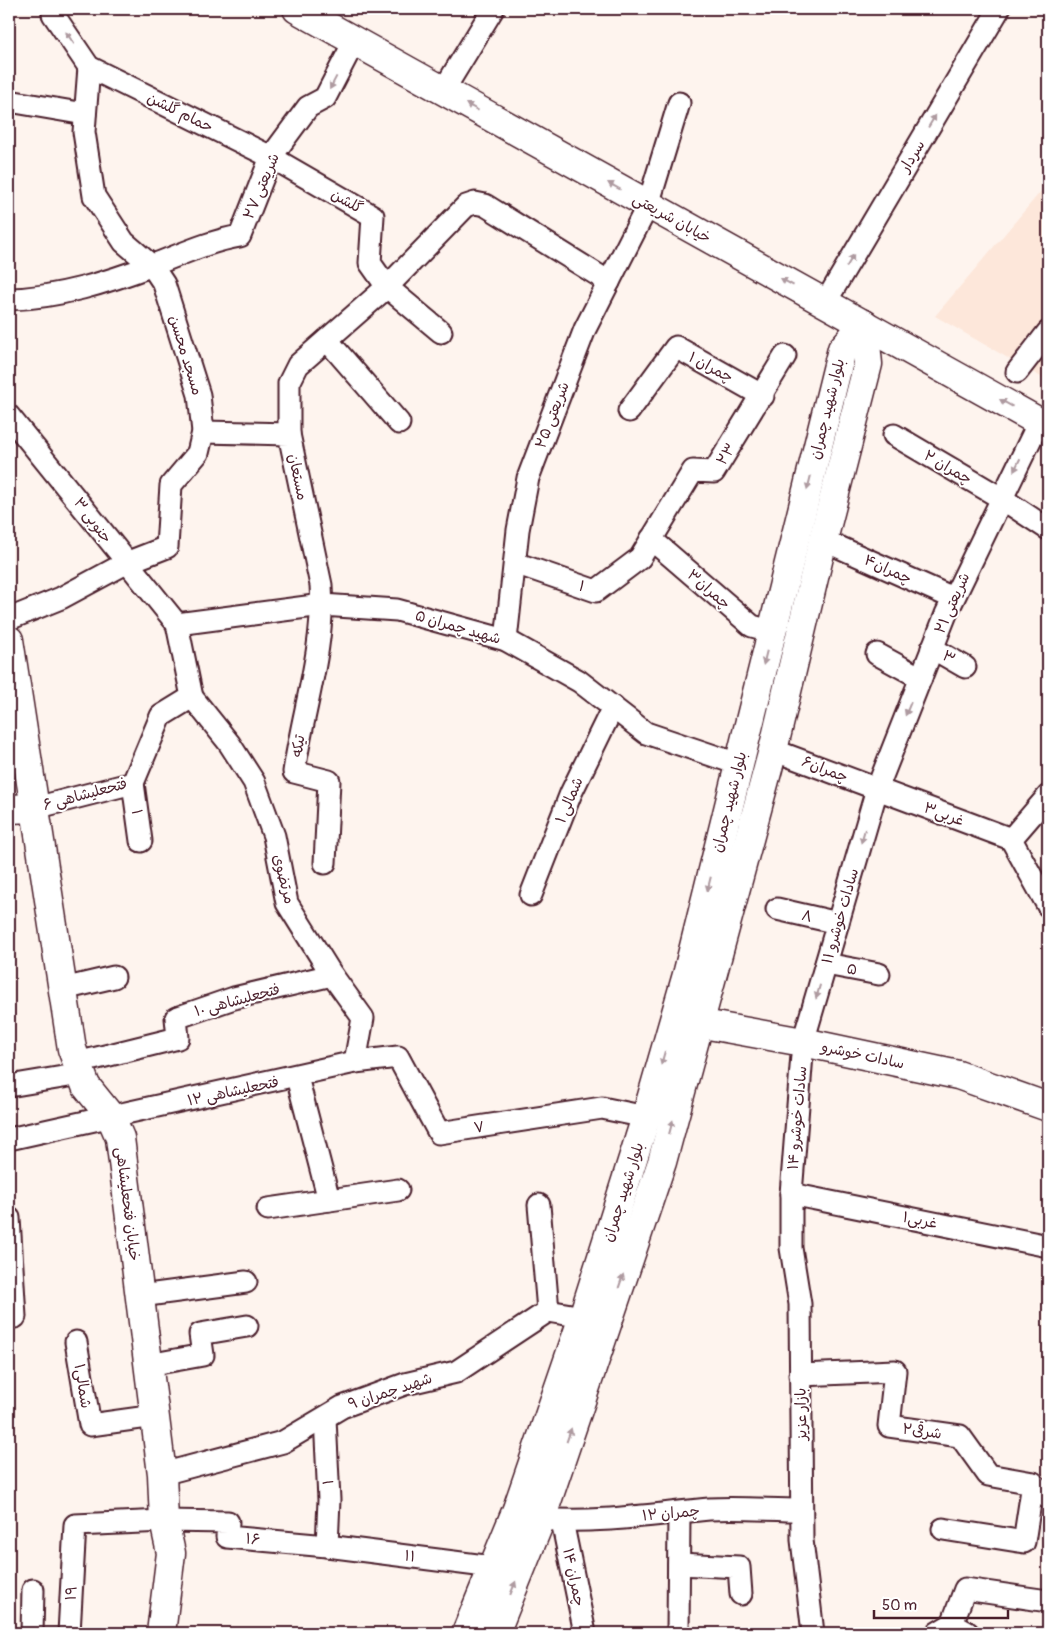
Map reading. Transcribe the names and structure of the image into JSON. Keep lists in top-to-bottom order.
{
  "streets": {
    "main road": [
      "خیابان شریعتی",
      "بلوار شهید چمران",
      "سادات خوشرو",
      "خیابان فتحعلیشاهی"
    ],
    "street": [
      "حمام گلشن",
      "سردار",
      "شریعتی ۲۷",
      "گلشن",
      "مسجد محسن",
      "چمران ۱",
      "شریعتی ۲۵",
      "۲۳",
      "چمران ۲",
      "مستعان",
      "۳ جنوبی",
      "چمران۴",
      "۱",
      "چمران۳",
      "شریعتی ۲۱",
      "شهید چمران ۵",
      "۳",
      "تیکه",
      "چمران۶",
      "فتحعلیشاهی ۶",
      "شمالی ۱",
      "غربی۳",
      "مرتضوی",
      "۸",
      "سادات خوشرو ۱۱",
      "۵",
      "فتحعلیشاهی ۱۰",
      "فتحعلیشاهی ۱۲",
      "سادات خوشرو ۱۴",
      "۷",
      "غربی۱",
      "شمالی۱",
      "شهید چمران ۹",
      "بازار عزیز",
      "شرقی۲",
      "چمران ۱۲",
      "۱۶",
      "۱۱",
      "چمران ۱۴",
      "۱۹"
    ]
  },
  "crossings": [
    ["حمام گلشن", "شریعتی ۲۷"],
    ["حمام گلشن", "گلشن"],
    ["حمام گلشن", "مسجد محسن"],
    ["سردار", "خیابان شریعتی"],
    ["شریعتی ۲۷", "گلشن"],
    ["شریعتی ۲۷", "خیابان شریعتی"],
    ["شریعتی ۲۷", "مسجد محسن"],
    ["خیابان شریعتی", "بلوار شهید چمران"],
    ["خیابان شریعتی", "شریعتی ۲۵"],
    ["خیابان شریعتی", "شریعتی ۲۱"],
    ["مسجد محسن", "مستعان"],
    ["مسجد محسن", "۳ جنوبی"],
    ["چمران ۱", "۲۳"],
    ["بلوار شهید چمران", "چمران۴"],
    ["بلوار شهید چمران", "چمران۳"],
    ["بلوار شهید چمران", "شهید چمران ۵"],
    ["بلوار شهید چمران", "چمران۶"],
    ["بلوار شهید چمران", "سادات خوشرو"],
    ["بلوار شهید چمران", "۷"],
    ["بلوار شهید چمران", "چمران ۱۲"],
    ["بلوار شهید چمران", "۱۱"],
    ["بلوار شهید چمران", "چمران ۱۴"],
    ["شریعتی ۲۵", "۱"],
    ["شریعتی ۲۵", "شهید چمران ۵"],
    ["۲۳", "۱"],
    ["۲۳", "چمران۳"],
    ["چمران ۲", "شریعتی ۲۱"],
    ["مستعان", "شهید چمران ۵"],
    ["مستعان", "تیکه"],
    ["۳ جنوبی", "شهید چمران ۵"],
    ["چمران۴", "شریعتی ۲۱"],
    ["۱", "فتحعلیشاهی ۶"],
    ["۱", "شهید چمران ۹"],
    ["۱", "۱۶"],
    ["۱", "۱۱"],
    ["شریعتی ۲۱", "۳"],
    ["شریعتی ۲۱", "چمران۶"],
    ["شریعتی ۲۱", "غربی۳"],
    ["شریعتی ۲۱", "سادات خوشرو ۱۱"],
    ["شهید چمران ۵", "تیکه"],
    ["شهید چمران ۵", "شمالی ۱"],
    ["چمران۶", "غربی۳"],
    ["چمران۶", "سادات خوشرو ۱۱"],
    ["فتحعلیشاهی ۶", "مرتضوی"],
    ["فتحعلیشاهی ۶", "خیابان فتحعلیشاهی"],
    ["غربی۳", "سادات خوشرو ۱۱"],
    ["مرتضوی", "فتحعلیشاهی ۱۰"],
    ["مرتضوی", "فتحعلیشاهی ۱۲"],
    ["مرتضوی", "۷"],
    ["۸", "سادات خوشرو ۱۱"],
    ["سادات خوشرو ۱۱", "۵"],
    ["سادات خوشرو ۱۱", "سادات خوشرو"],
    ["سادات خوشرو ۱۱", "سادات خوشرو ۱۴"],
    ["فتحعلیشاهی ۱۰", "خیابان فتحعلیشاهی"],
    ["سادات خوشرو", "سادات خوشرو ۱۴"],
    ["فتحعلیشاهی ۱۲", "۷"],
    ["فتحعلیشاهی ۱۲", "خیابان فتحعلیشاهی"],
    ["سادات خوشرو ۱۴", "غربی۱"],
    ["سادات خوشرو ۱۴", "بازار عزیز"],
    ["خیابان فتحعلیشاهی", "شمالی۱"],
    ["خیابان فتحعلیشاهی", "شهید چمران ۹"],
    ["خیابان فتحعلیشاهی", "۱۶"],
    ["خیابان فتحعلیشاهی", "۱۹"],
    ["غربی۱", "بازار عزیز"],
    ["بازار عزیز", "شرقی۲"],
    ["بازار عزیز", "چمران ۱۲"],
    ["چمران ۱۲", "چمران ۱۴"],
    ["۱۶", "۱۱"],
    ["۱۶", "۱۹"]
  ],
  "one_way": [
    "سردار",
    "خیابان شریعتی",
    "شریعتی ۲۱",
    "سادات خوشرو ۱۱"
  ],
  "scale_bar": "50 m"
}
